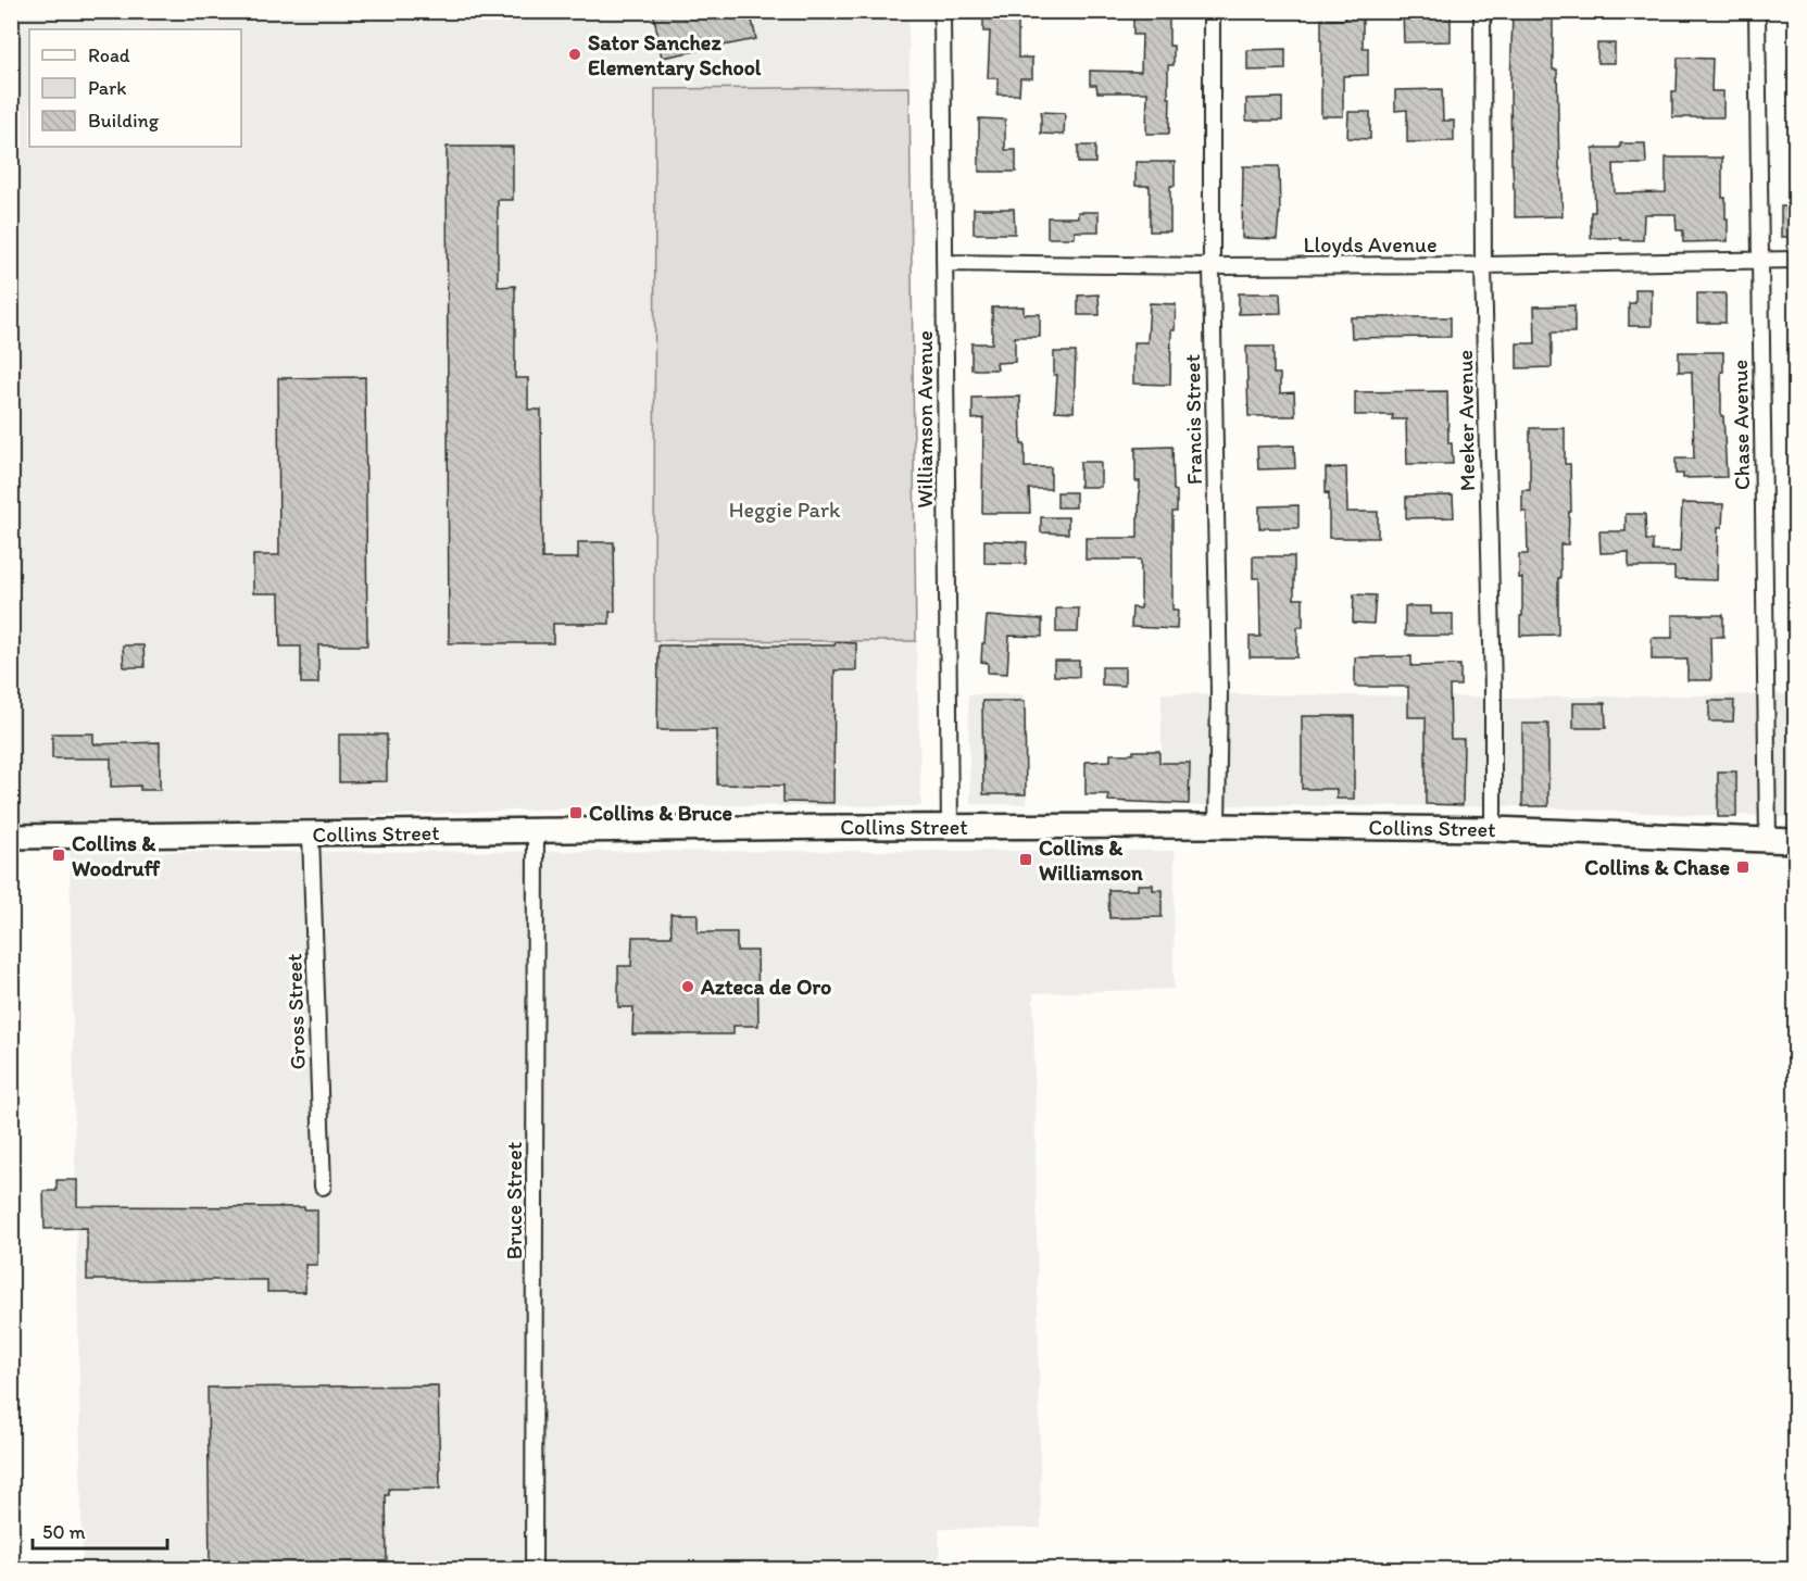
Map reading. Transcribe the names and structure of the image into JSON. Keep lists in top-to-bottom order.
{
  "streets": {
    "main road": ["Collins Street"],
    "street": [
      "Lloyds Avenue",
      "Williamson Avenue",
      "Francis Street",
      "Meeker Avenue",
      "Chase Avenue",
      "Gross Street",
      "Bruce Street"
    ]
  },
  "crossings": [
    ["Lloyds Avenue", "Williamson Avenue"],
    ["Lloyds Avenue", "Francis Street"],
    ["Lloyds Avenue", "Meeker Avenue"],
    ["Lloyds Avenue", "Chase Avenue"],
    ["Williamson Avenue", "Collins Street"],
    ["Francis Street", "Collins Street"],
    ["Meeker Avenue", "Collins Street"],
    ["Chase Avenue", "Collins Street"],
    ["Collins Street", "Gross Street"],
    ["Collins Street", "Bruce Street"]
  ],
  "parks": ["Heggie Park"],
  "places": {
    "other": ["Sator Sanchez Elementary School", "Azteca de Oro"],
    "transit": [
      "Collins & Bruce",
      "Collins & Woodruff",
      "Collins & Williamson",
      "Collins & Chase"
    ]
  },
  "legend": ["Road", "Park", "Building"],
  "scale_bar": "50 m"
}
